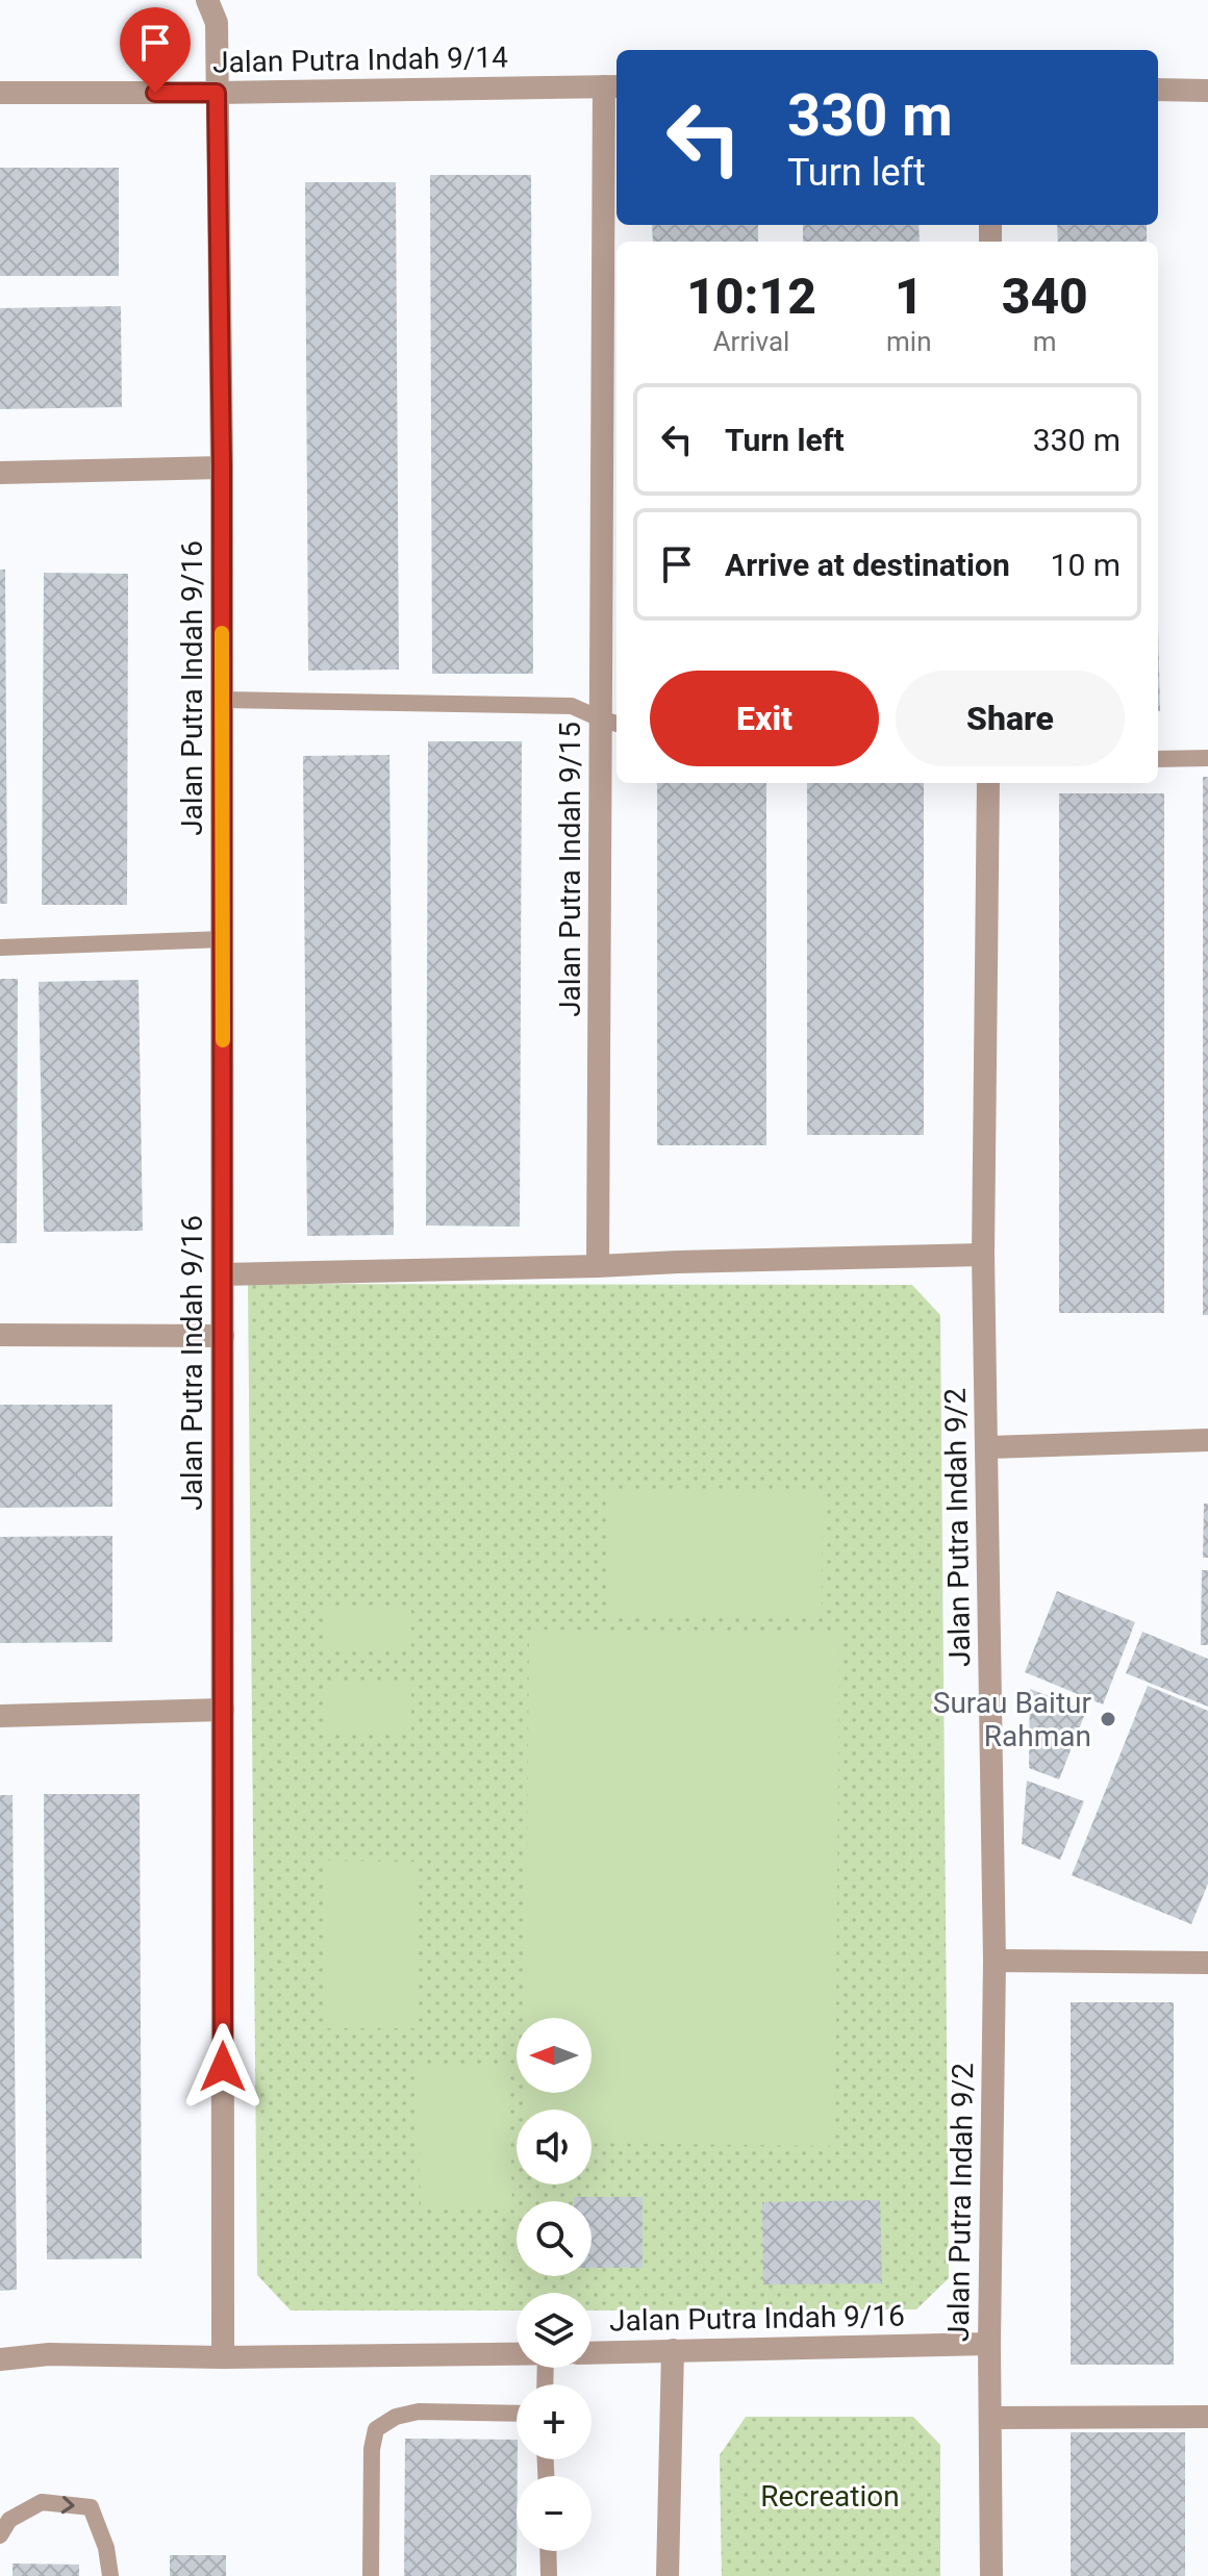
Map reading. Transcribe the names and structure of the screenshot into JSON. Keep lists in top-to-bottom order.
{
  "streets": {
    "street": [
      "Jalan Putra Indah 9/14",
      "Jalan Putra Indah 9/16",
      "Jalan Putra Indah 9/15",
      "Jalan Putra Indah 9/2"
    ]
  },
  "crossings": [
    ["Jalan Putra Indah 9/14", "Jalan Putra Indah 9/16"],
    ["Jalan Putra Indah 9/14", "Jalan Putra Indah 9/15"],
    ["Jalan Putra Indah 9/16", "Jalan Putra Indah 9/2"]
  ],
  "parks": ["Recreation"],
  "places": ["Surau Baitur Rahman"],
  "north": "left",
  "page": {
    "turn": ["330 m", "Turn left"],
    "eta": [
      "10:12",
      "Arrival",
      "1",
      "min",
      "340",
      "m"
    ],
    "list": [
      {
        "name": "Turn left",
        "value": "330 m"
      },
      {
        "name": "Arrive at destination",
        "value": "10 m"
      }
    ],
    "buttons": ["Exit", "Share"],
    "map_buttons": ["+", "−"]
  }
}
